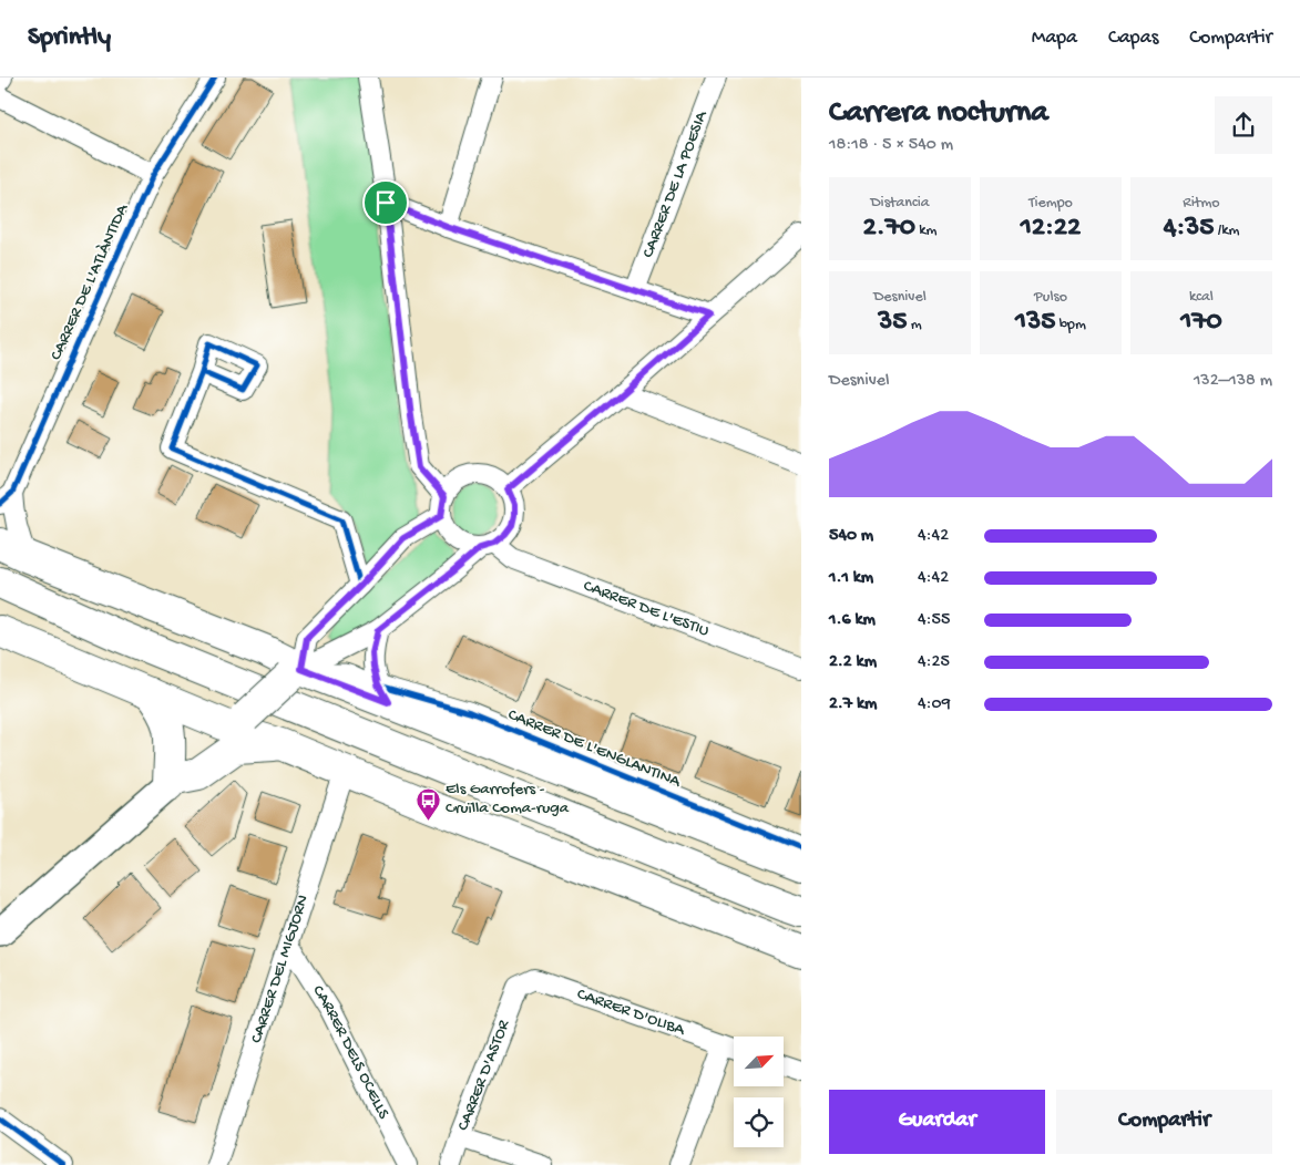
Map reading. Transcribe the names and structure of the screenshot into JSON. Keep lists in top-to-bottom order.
{
  "streets": {
    "street": [
      "CARRER DE LA POESIA",
      "CARRER DE L'ATLÀNTIDA",
      "CARRER DE L'ESTIU",
      "CARRER DE L'ENGLANTINA",
      "CARRER DEL MIGJORN",
      "CARRER D'OLIBA",
      "CARRER DELS OCELLS",
      "CARRER D'ASTOR"
    ]
  },
  "crossings": [
    ["CARRER DEL MIGJORN", "CARRER DELS OCELLS"],
    ["CARRER D'OLIBA", "CARRER D'ASTOR"]
  ],
  "places": {
    "bus stop": ["Els Garrofers - Cruïlla Coma-ruga"]
  },
  "north": "top right",
  "page": {
    "header": "Sprintly",
    "nav": ["Mapa", "Capas", "Compartir"],
    "heading": ["Carrera nocturna", "18:18 · 5 × 540 m"],
    "stats": [
      ["Distancia", "2.70 km"],
      ["Tiempo", "12:22"],
      ["Ritmo", "4:35 /km"],
      ["Desnivel", "35 m"],
      ["Pulso", "135 bpm"],
      ["kcal", "170"]
    ],
    "chart": ["Desnivel", "132–138 m"],
    "list": [
      {
        "name": "540 m",
        "note": "4:42"
      },
      {
        "name": "1.1 km",
        "note": "4:42"
      },
      {
        "name": "1.6 km",
        "note": "4:55"
      },
      {
        "name": "2.2 km",
        "note": "4:25"
      },
      {
        "name": "2.7 km",
        "note": "4:09"
      }
    ],
    "buttons": ["Guardar", "Compartir"]
  }
}
